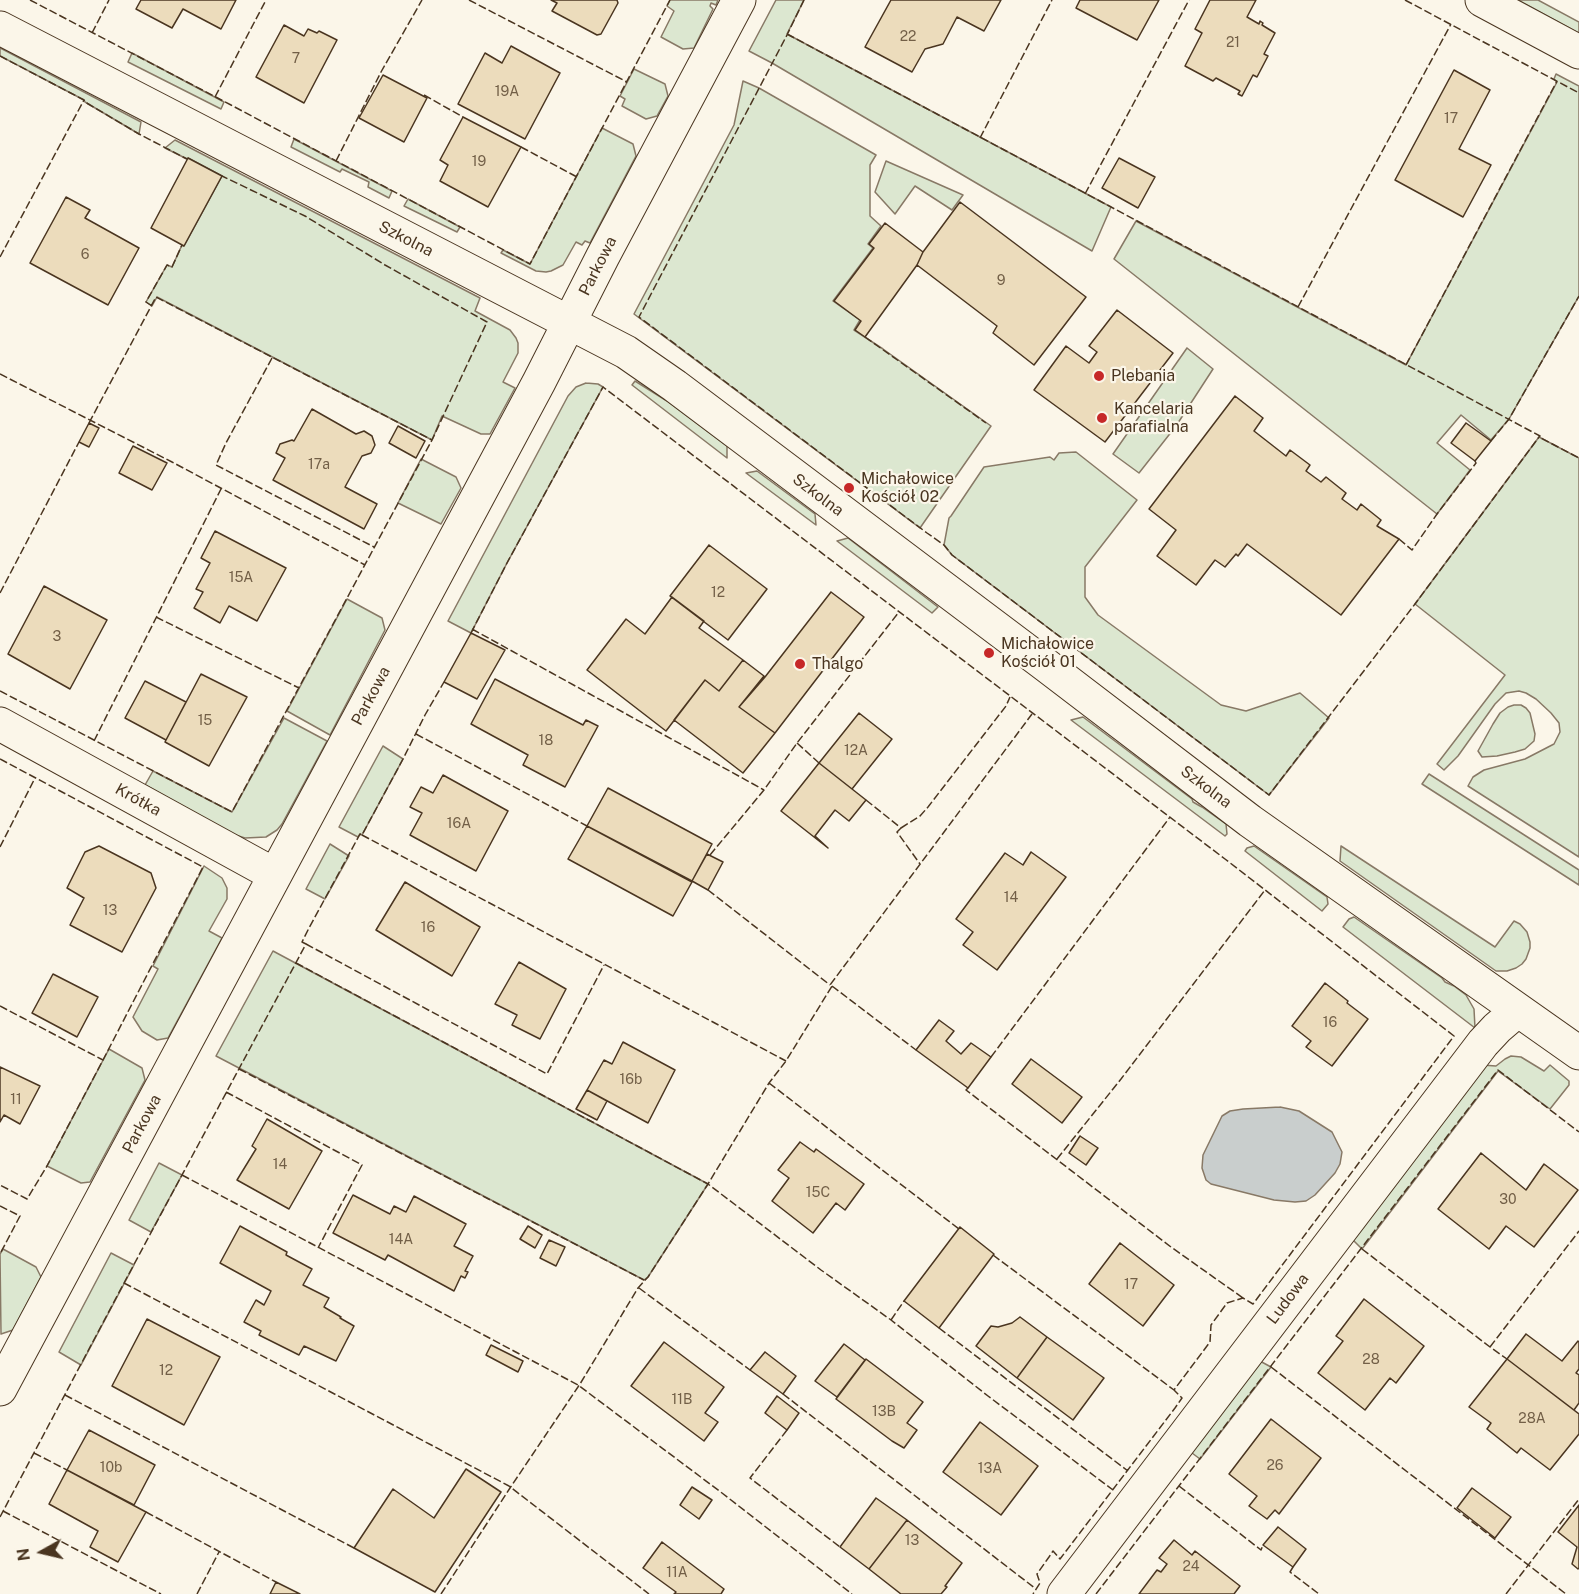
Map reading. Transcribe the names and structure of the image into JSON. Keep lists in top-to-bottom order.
{
  "streets": {
    "street": [
      "Szkolna",
      "Parkowa",
      "Krótka",
      "Ludowa"
    ]
  },
  "crossings": [
    ["Szkolna", "Parkowa"],
    ["Szkolna", "Ludowa"],
    ["Parkowa", "Krótka"]
  ],
  "places": [
    "Plebania",
    "Kancelaria parafialna",
    "Michałowice Kościół 02",
    "Michałowice Kościół 01",
    "Thalgo"
  ],
  "house_numbers": [
    "22",
    "21",
    "7",
    "19A",
    "17",
    "19",
    "6",
    "9",
    "17a",
    "15A",
    "12",
    "3",
    "15",
    "18",
    "12A",
    "16A",
    "14",
    "13",
    "16",
    "16",
    "16b",
    "11",
    "14",
    "15C",
    "30",
    "14A",
    "17",
    "28",
    "12",
    "11B",
    "13B",
    "28A",
    "26",
    "10b",
    "13A",
    "13",
    "24",
    "11A"
  ],
  "north": "left"
}
